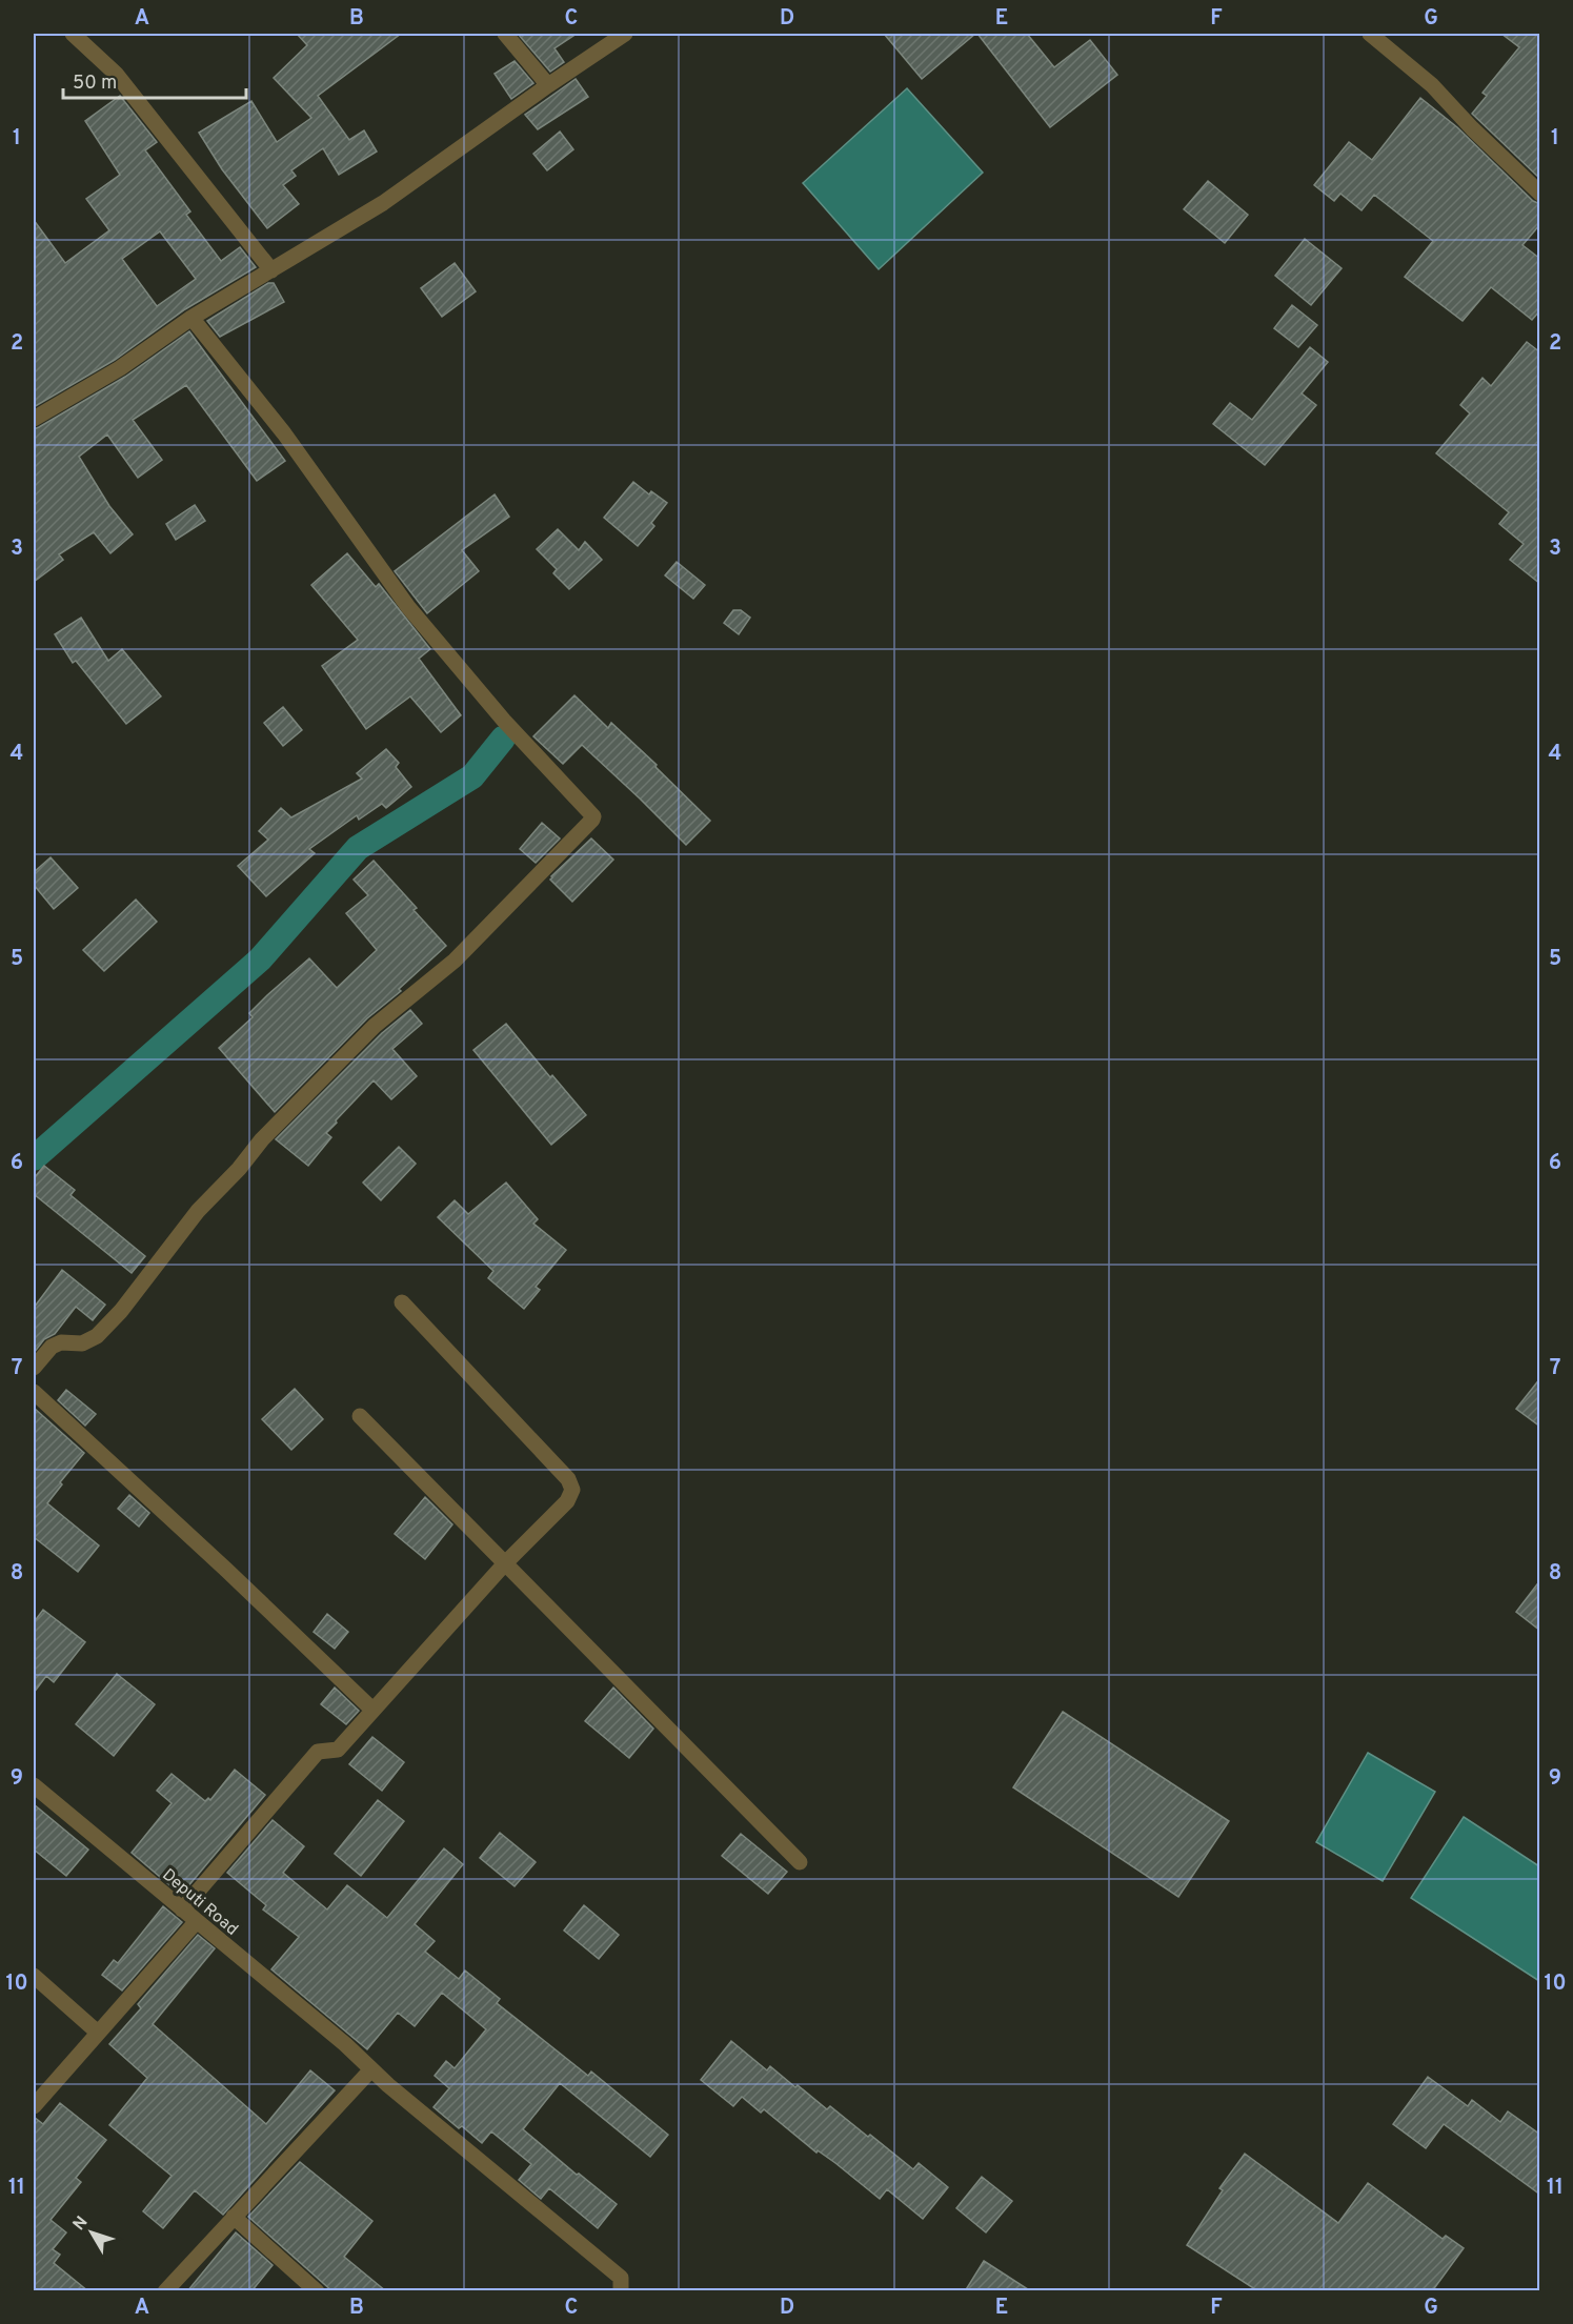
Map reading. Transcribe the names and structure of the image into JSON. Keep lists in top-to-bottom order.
{
  "streets": {
    "street": ["Deputi Road"]
  },
  "scale_bar": "50 m",
  "north": "top left",
  "grid": {
    "columns": [
      "A",
      "B",
      "C",
      "D",
      "E",
      "F",
      "G"
    ],
    "rows": [
      "1",
      "2",
      "3",
      "4",
      "5",
      "6",
      "7",
      "8",
      "9",
      "10",
      "11"
    ]
  }
}
